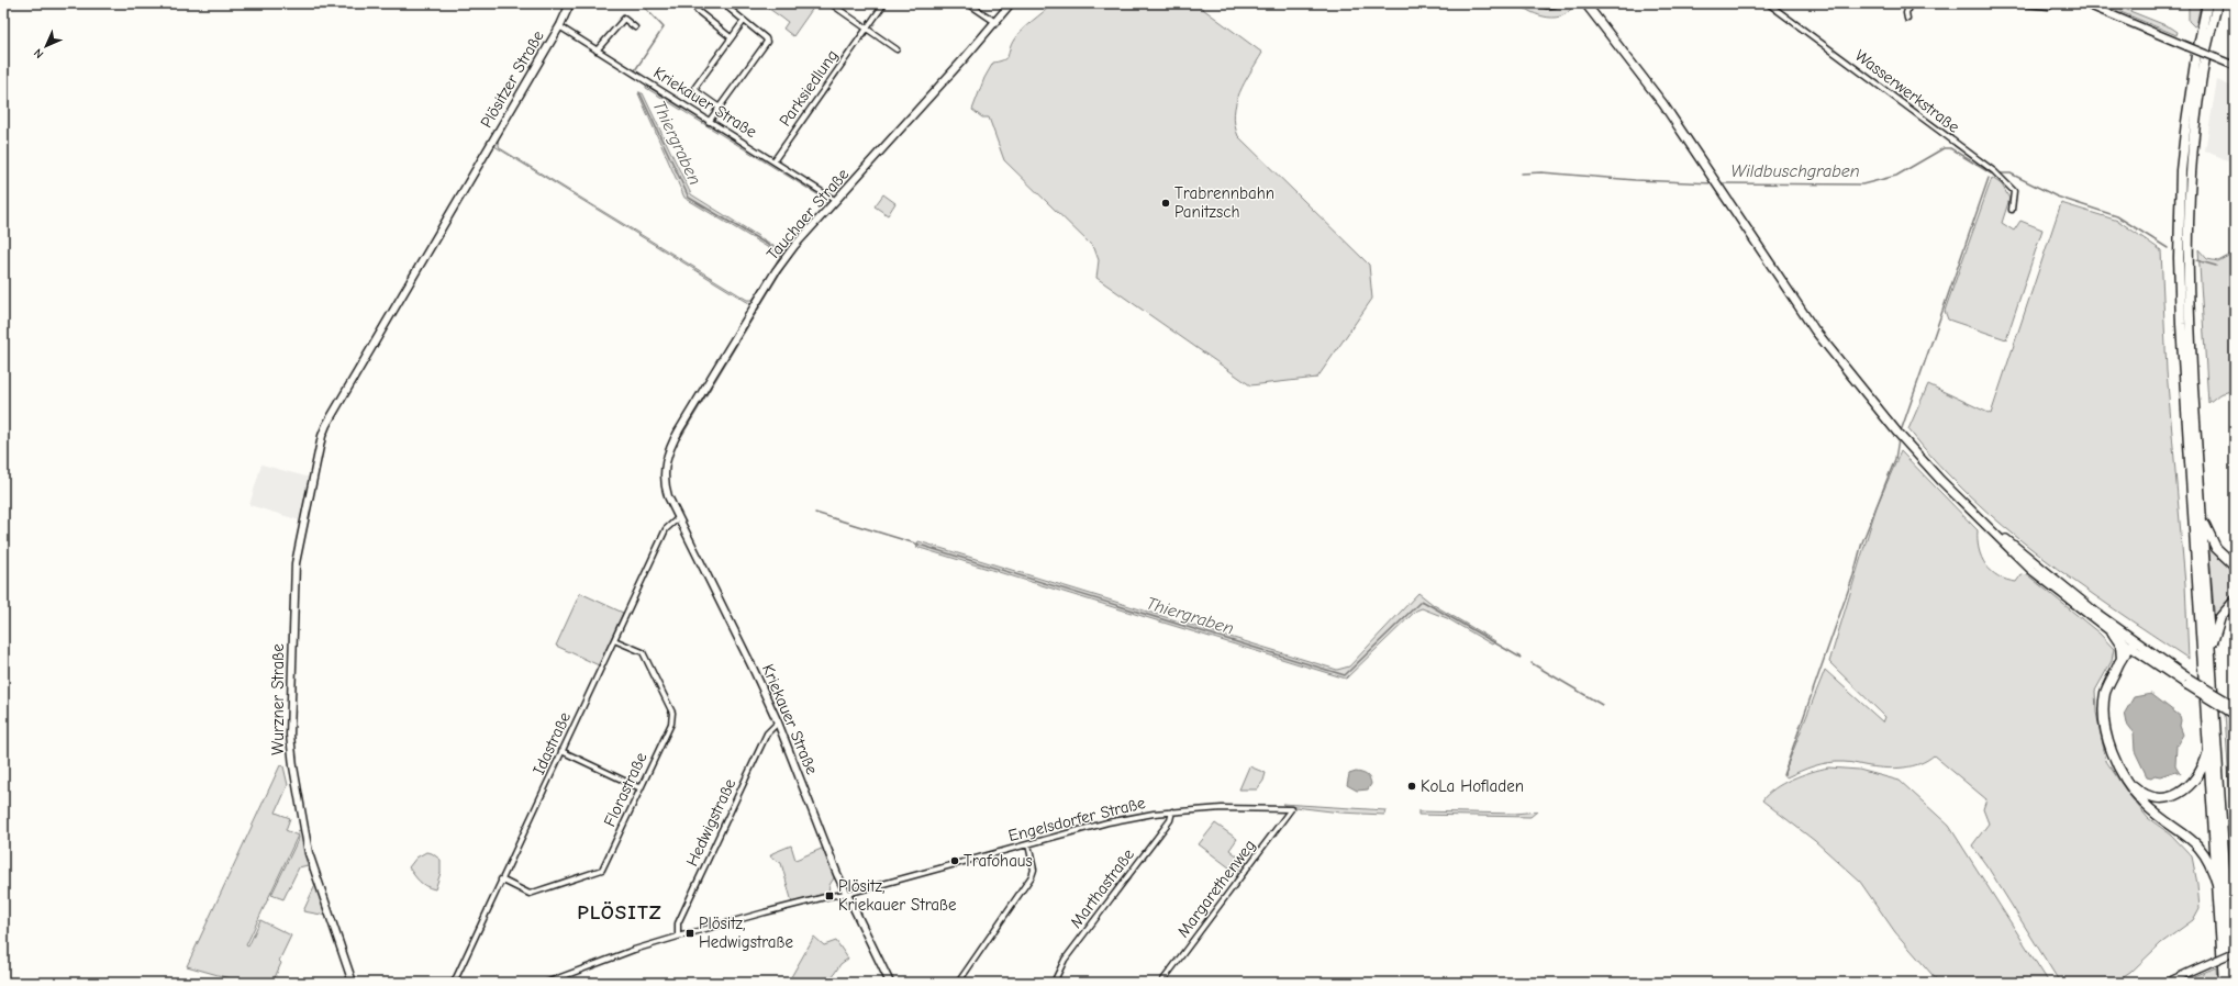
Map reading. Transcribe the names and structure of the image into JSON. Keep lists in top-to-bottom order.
{
  "streets": {
    "street": [
      "Plösitzer Straße",
      "Parksiedlung",
      "Wasserwerkstraße",
      "Kriekauer Straße",
      "Tauchaer Straße",
      "Wurzner Straße",
      "Idastraße",
      "Florastraße",
      "Engelsdorfer Straße",
      "Hedwigstraße",
      "Marthastraße",
      "Margarethenweg"
    ]
  },
  "crossings": [
    ["Plösitzer Straße", "Kriekauer Straße"],
    ["Plösitzer Straße", "Wurzner Straße"],
    ["Parksiedlung", "Kriekauer Straße"],
    ["Kriekauer Straße", "Tauchaer Straße"],
    ["Kriekauer Straße", "Idastraße"],
    ["Kriekauer Straße", "Engelsdorfer Straße"],
    ["Kriekauer Straße", "Hedwigstraße"],
    ["Idastraße", "Florastraße"],
    ["Engelsdorfer Straße", "Hedwigstraße"],
    ["Engelsdorfer Straße", "Marthastraße"],
    ["Engelsdorfer Straße", "Margarethenweg"]
  ],
  "districts": ["PLÖSITZ"],
  "water": ["Thiergraben", "Wildbuschgraben"],
  "places": {
    "other": ["Trabrennbahn Panitzsch", "KoLa Hofladen", "Trafohaus"],
    "transit": ["Plösitz, Kriekauer Straße", "Plösitz, Hedwigstraße"]
  },
  "north": "bottom left"
}
